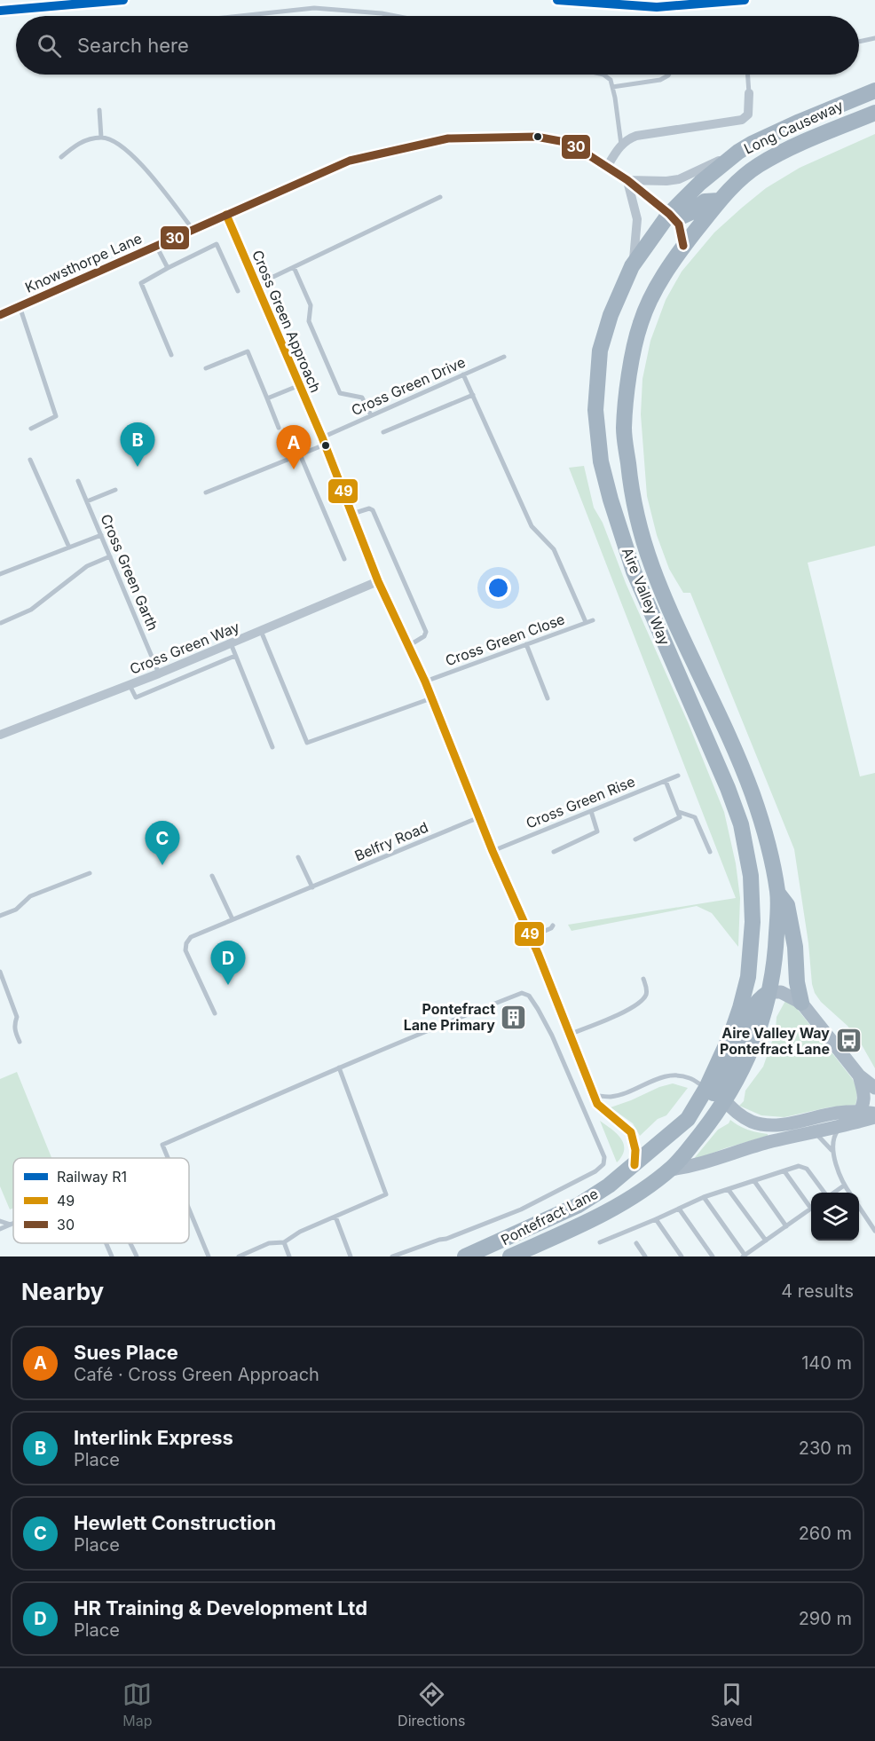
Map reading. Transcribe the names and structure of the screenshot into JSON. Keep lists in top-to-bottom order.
{
  "streets": {
    "highway": ["Long Causeway", "Aire Valley Way", "Pontefract Lane"],
    "street": ["Knowsthorpe Lane", "Cross Green Approach", "Cross Green Way"],
    "lane": [
      "Cross Green Drive",
      "Cross Green Garth",
      "Cross Green Close",
      "Cross Green Rise",
      "Belfry Road"
    ]
  },
  "crossings": [
    ["Long Causeway", "Knowsthorpe Lane"],
    ["Long Causeway", "Aire Valley Way"],
    ["Knowsthorpe Lane", "Cross Green Approach"],
    ["Knowsthorpe Lane", "Aire Valley Way"],
    ["Cross Green Approach", "Cross Green Drive"],
    ["Cross Green Approach", "Cross Green Close"],
    ["Cross Green Approach", "Cross Green Way"],
    ["Cross Green Approach", "Cross Green Rise"],
    ["Cross Green Approach", "Belfry Road"],
    ["Cross Green Approach", "Pontefract Lane"],
    ["Cross Green Garth", "Cross Green Way"],
    ["Aire Valley Way", "Pontefract Lane"]
  ],
  "places": {
    "building": ["Pontefract Lane Primary"],
    "bus stop": ["Aire Valley Way Pontefract Lane"]
  },
  "lines": ["rail line R1", "transit line 30", "transit line 49"],
  "legend": ["Railway R1", "49", "30"],
  "page": {
    "search": "Search here",
    "pins": [
      "B",
      "A",
      "C",
      "D"
    ],
    "heading": ["Nearby", "4 results"],
    "list": [
      {
        "mark": "A",
        "name": "Sues Place",
        "note": "Café · Cross Green Approach",
        "value": "140 m"
      },
      {
        "mark": "B",
        "name": "Interlink Express",
        "note": "Place",
        "value": "230 m"
      },
      {
        "mark": "C",
        "name": "Hewlett Construction",
        "note": "Place",
        "value": "260 m"
      },
      {
        "mark": "D",
        "name": "HR Training & Development Ltd",
        "note": "Place",
        "value": "290 m"
      }
    ],
    "nav": ["Map", "Directions", "Saved"]
  }
}
